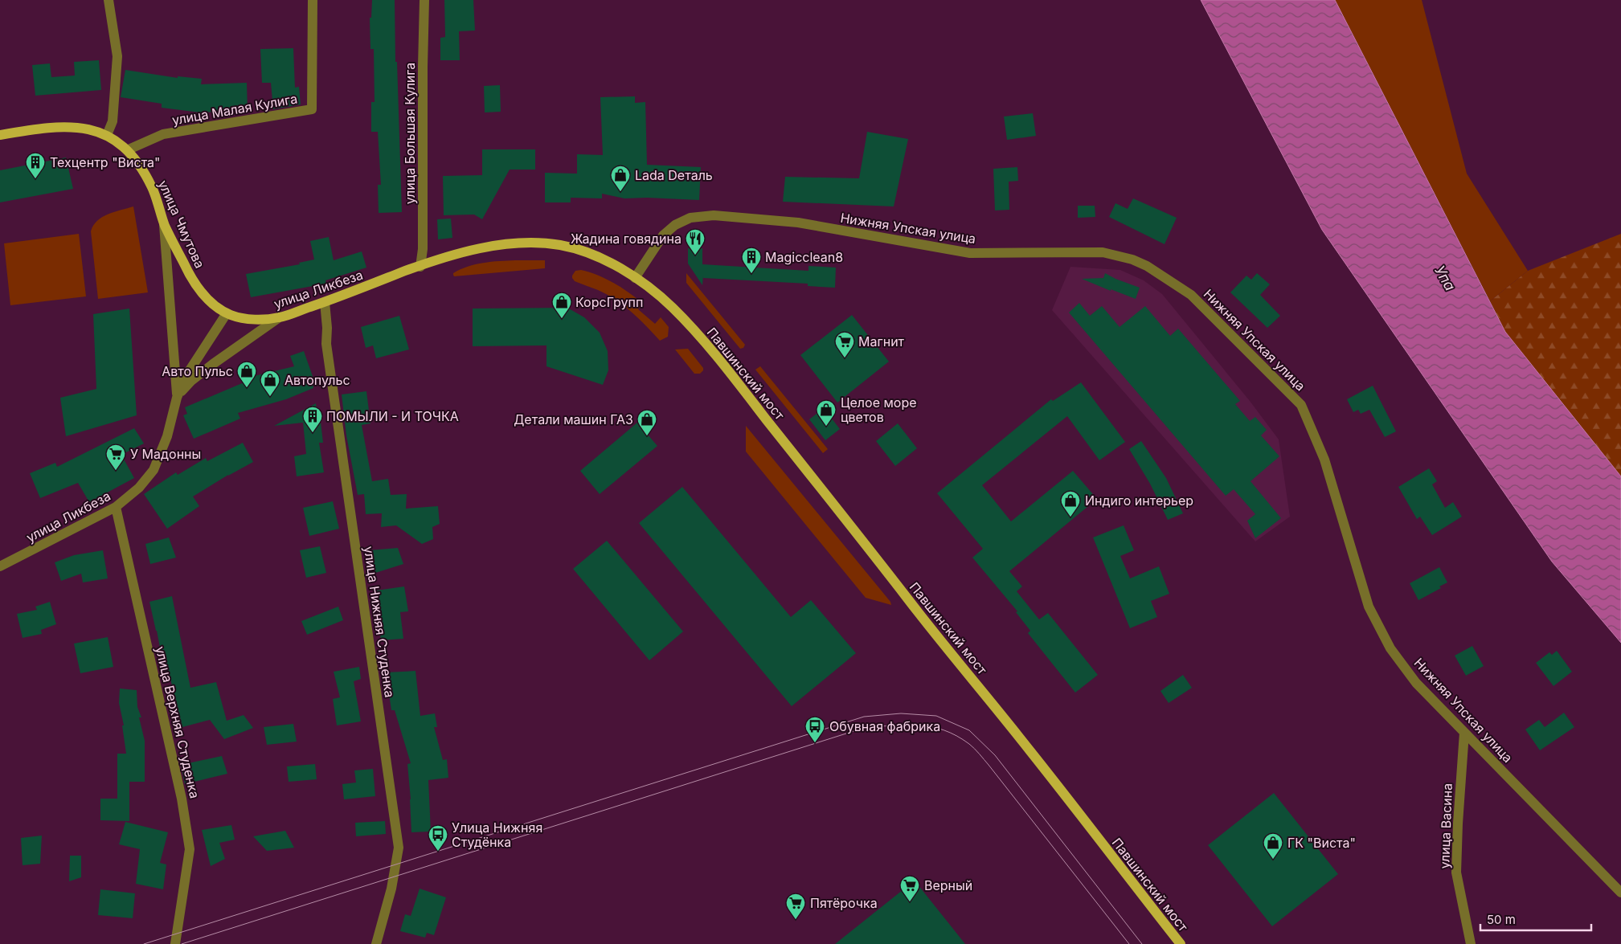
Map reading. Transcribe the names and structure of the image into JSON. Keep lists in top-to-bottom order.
{
  "streets": {
    "main road": ["улица Чмутова", "улица Ликбеза", "Павшинский мост"],
    "street": [
      "улица Малая Кулига",
      "улица Большая Кулига",
      "Нижняя Упская улица",
      "улица Нижняя Cтуденкa",
      "улица Верхняя Студенка",
      "улица Васина"
    ]
  },
  "crossings": [
    ["улица Малая Кулига", "улица Чмутова"],
    ["улица Большая Кулига", "улица Ликбеза"],
    ["улица Чмутова", "улица Ликбеза"],
    ["Нижняя Упская улица", "улица Ликбеза"],
    ["Нижняя Упская улица", "улица Васина"],
    ["улица Ликбеза", "Павшинский мост"],
    ["улица Ликбеза", "улица Нижняя Cтуденкa"],
    ["улица Ликбеза", "улица Верхняя Студенка"]
  ],
  "water": ["Упа"],
  "places": {
    "building": ["Техцентр \"Виста\"", "Magicclean8", "ПОМЫЛИ - И ТОЧКА"],
    "shop": [
      "Lada Dеталь",
      "КорсГрупп",
      "Авто Пульс",
      "Автопульс",
      "Целое море цветов",
      "Детали машин ГАЗ",
      "Индиго интерьер",
      "ГК \"Виста\""
    ],
    "restaurant": ["Жадина говядина"],
    "supermarket": [
      "Магнит",
      "У Мадонны",
      "Верный",
      "Пятёрочка"
    ],
    "bus stop": ["Обувная фабрика", "Улица Нижняя Студёнка"]
  },
  "scale_bar": "50 m"
}
